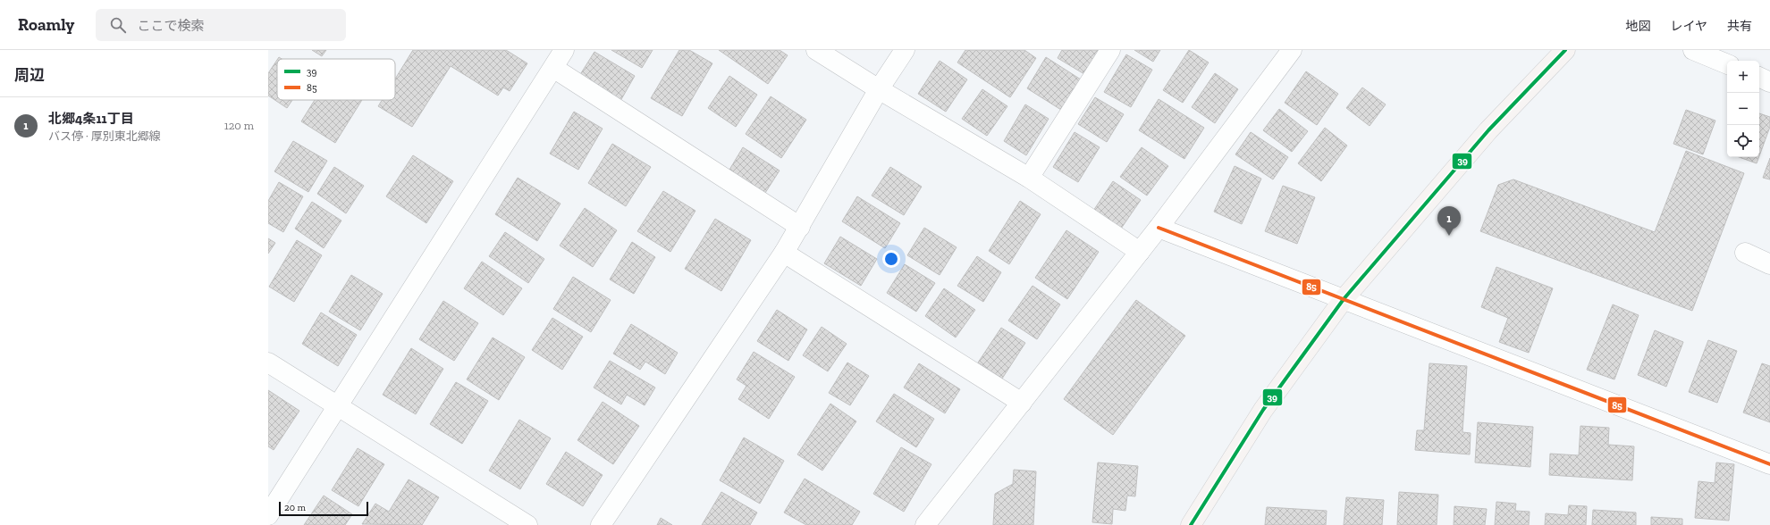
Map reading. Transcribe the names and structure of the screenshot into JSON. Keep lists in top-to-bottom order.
{
  "lines": ["transit line 39", "transit line 85"],
  "legend": ["39", "85"],
  "scale_bar": "20 m",
  "page": {
    "header": "Roamly",
    "search": "ここで検索",
    "nav": ["地図", "レイヤ", "共有"],
    "heading": "周辺",
    "map_buttons": ["+", "−"],
    "list": [
      {
        "mark": "1",
        "name": "北郷4条11丁目",
        "note": "バス停 · 厚別東北郷線",
        "value": "120 m"
      }
    ],
    "pins": "1",
    "scale": "20 m"
  }
}
